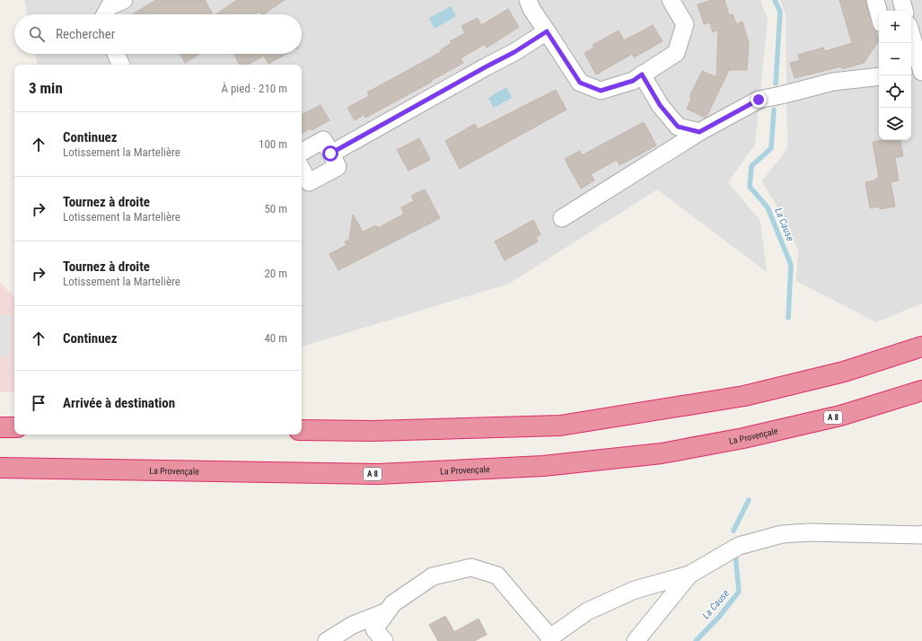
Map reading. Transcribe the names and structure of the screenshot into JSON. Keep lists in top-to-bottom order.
{
  "streets": {
    "highway": ["A 8", "La Provençale"]
  },
  "water": ["La Cause"],
  "page": {
    "map_buttons": ["+", "−"],
    "search": "Rechercher",
    "heading": ["3 min", "À pied · 210 m"],
    "list": [
      ["Continuez", "Lotissement la Martelière", "100 m"],
      ["Tournez à droite", "Lotissement la Martelière", "50 m"],
      ["Tournez à droite", "Lotissement la Martelière", "20 m"],
      ["Continuez", "40 m"],
      "Arrivée à destination"
    ]
  }
}
